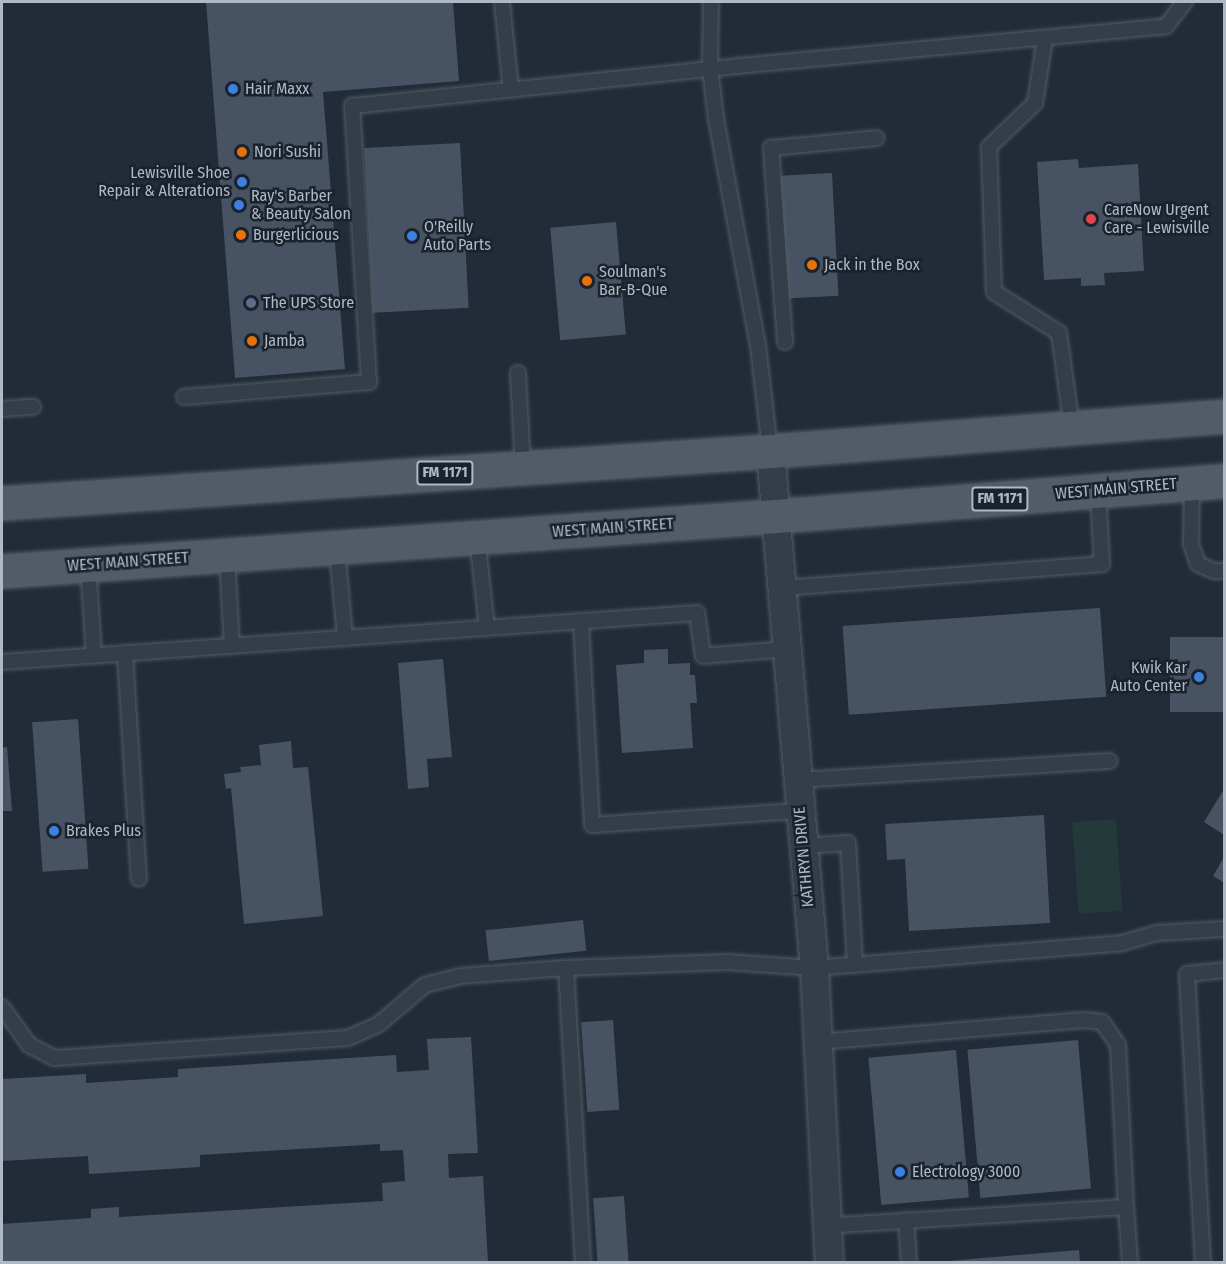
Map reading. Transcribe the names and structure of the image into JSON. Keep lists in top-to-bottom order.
{
  "streets": {
    "main road": ["FM 1171", "WEST MAIN STREET"],
    "street": ["KATHRYN DRIVE"]
  },
  "crossings": [
    ["FM 1171", "KATHRYN DRIVE"],
    ["WEST MAIN STREET", "KATHRYN DRIVE"]
  ],
  "places": [
    "Hair Maxx",
    "Nori Sushi",
    "Lewisville Shoe Repair & Alterations",
    "Ray's Barber & Beauty Salon",
    "CareNow Urgent Care - Lewisville",
    "Burgerlicious",
    "O'Reilly Auto Parts",
    "Jack in the Box",
    "Soulman's Bar-B-Que",
    "The UPS Store",
    "Jamba",
    "Kwik Kar Auto Center",
    "Brakes Plus",
    "Electrology 3000"
  ]
}
